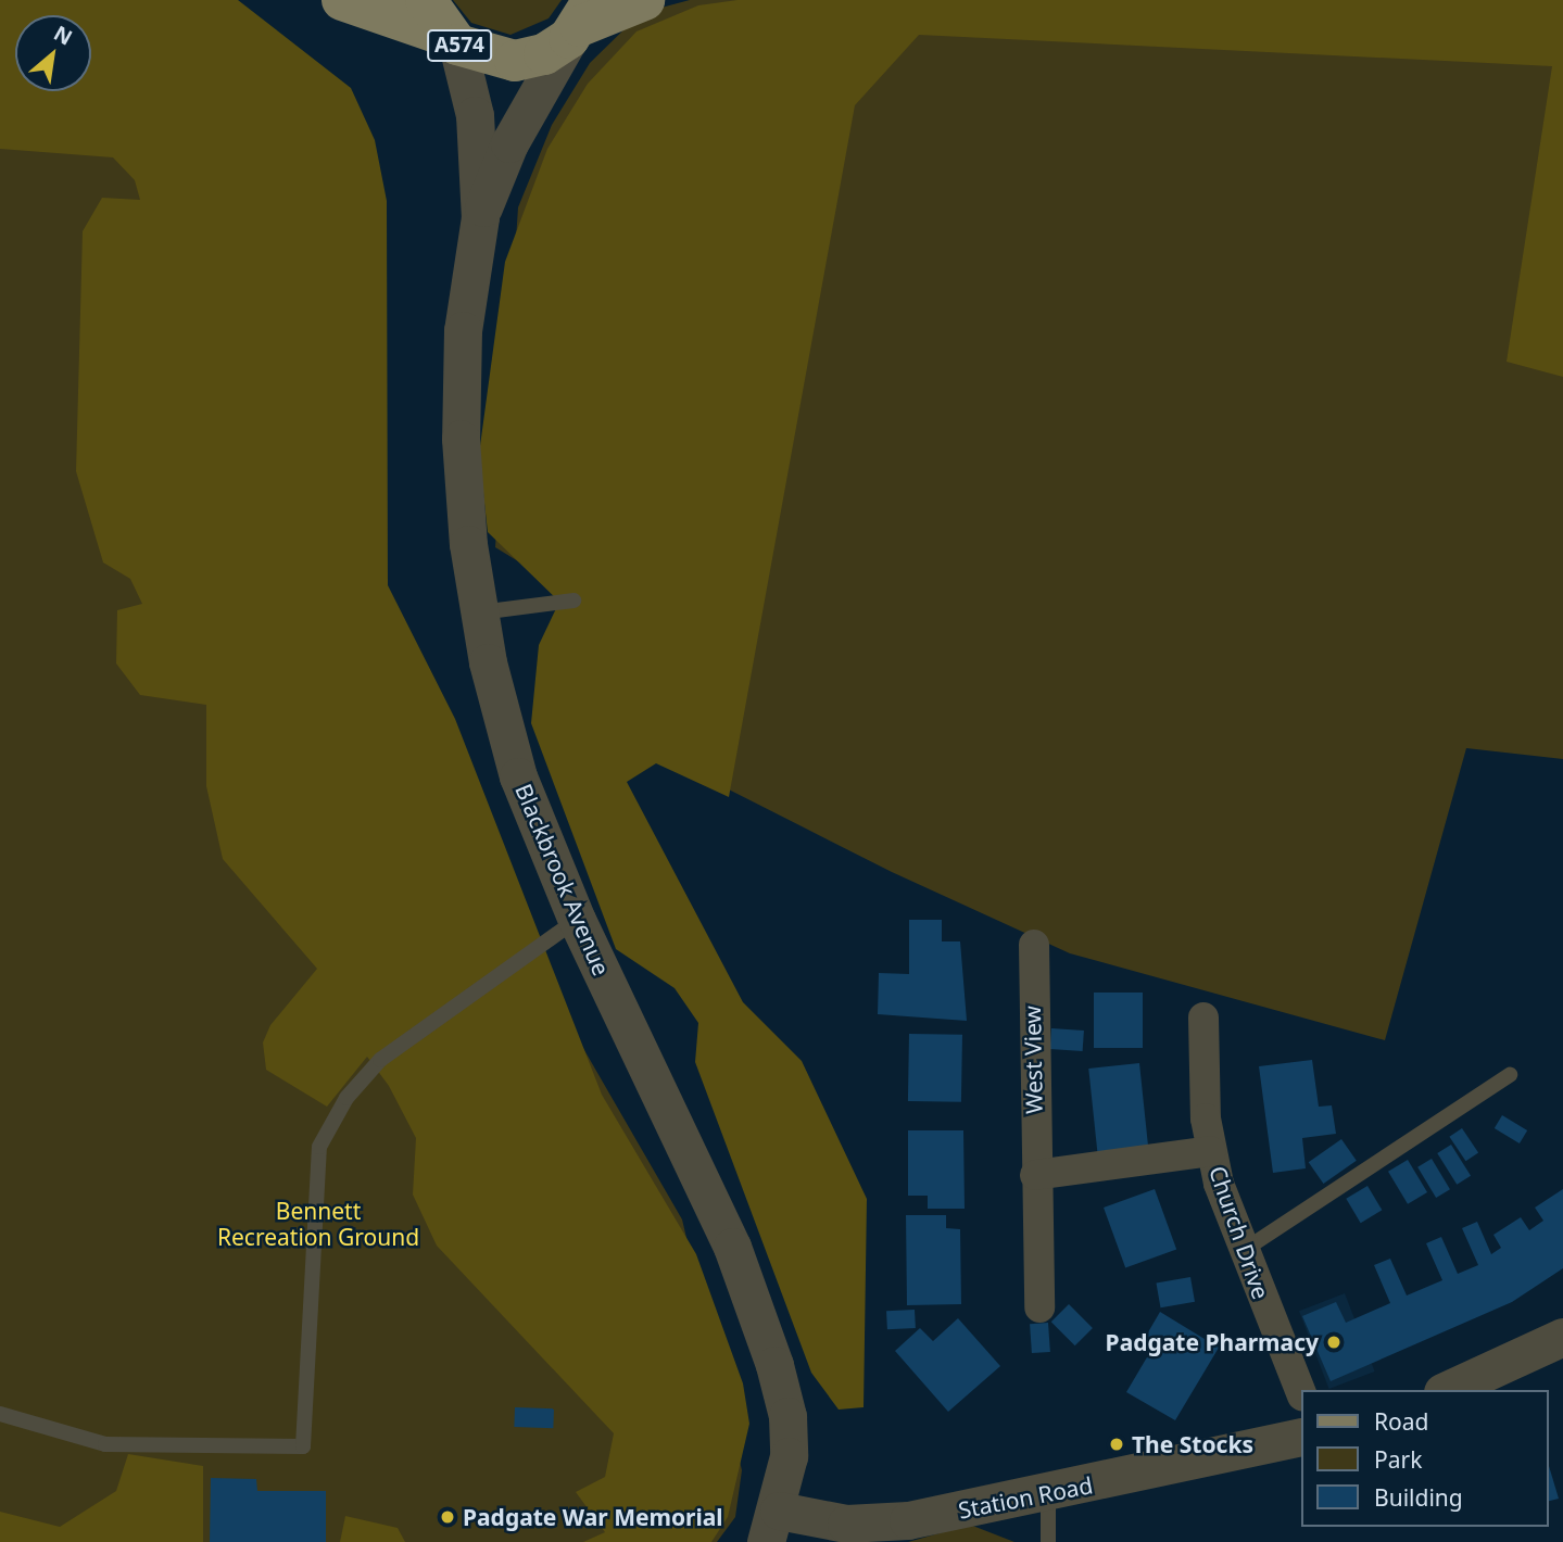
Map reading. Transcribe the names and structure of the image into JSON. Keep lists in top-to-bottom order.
{
  "streets": {
    "main road": ["A574"],
    "street": [
      "Blackbrook Avenue",
      "West View",
      "Church Drive",
      "Station Road"
    ]
  },
  "crossings": [
    ["A574", "Blackbrook Avenue"],
    ["Blackbrook Avenue", "Station Road"]
  ],
  "parks": ["Bennett Recreation Ground"],
  "places": ["Padgate Pharmacy", "The Stocks", "Padgate War Memorial"],
  "legend": ["Road", "Park", "Building"],
  "north": "top right"
}
